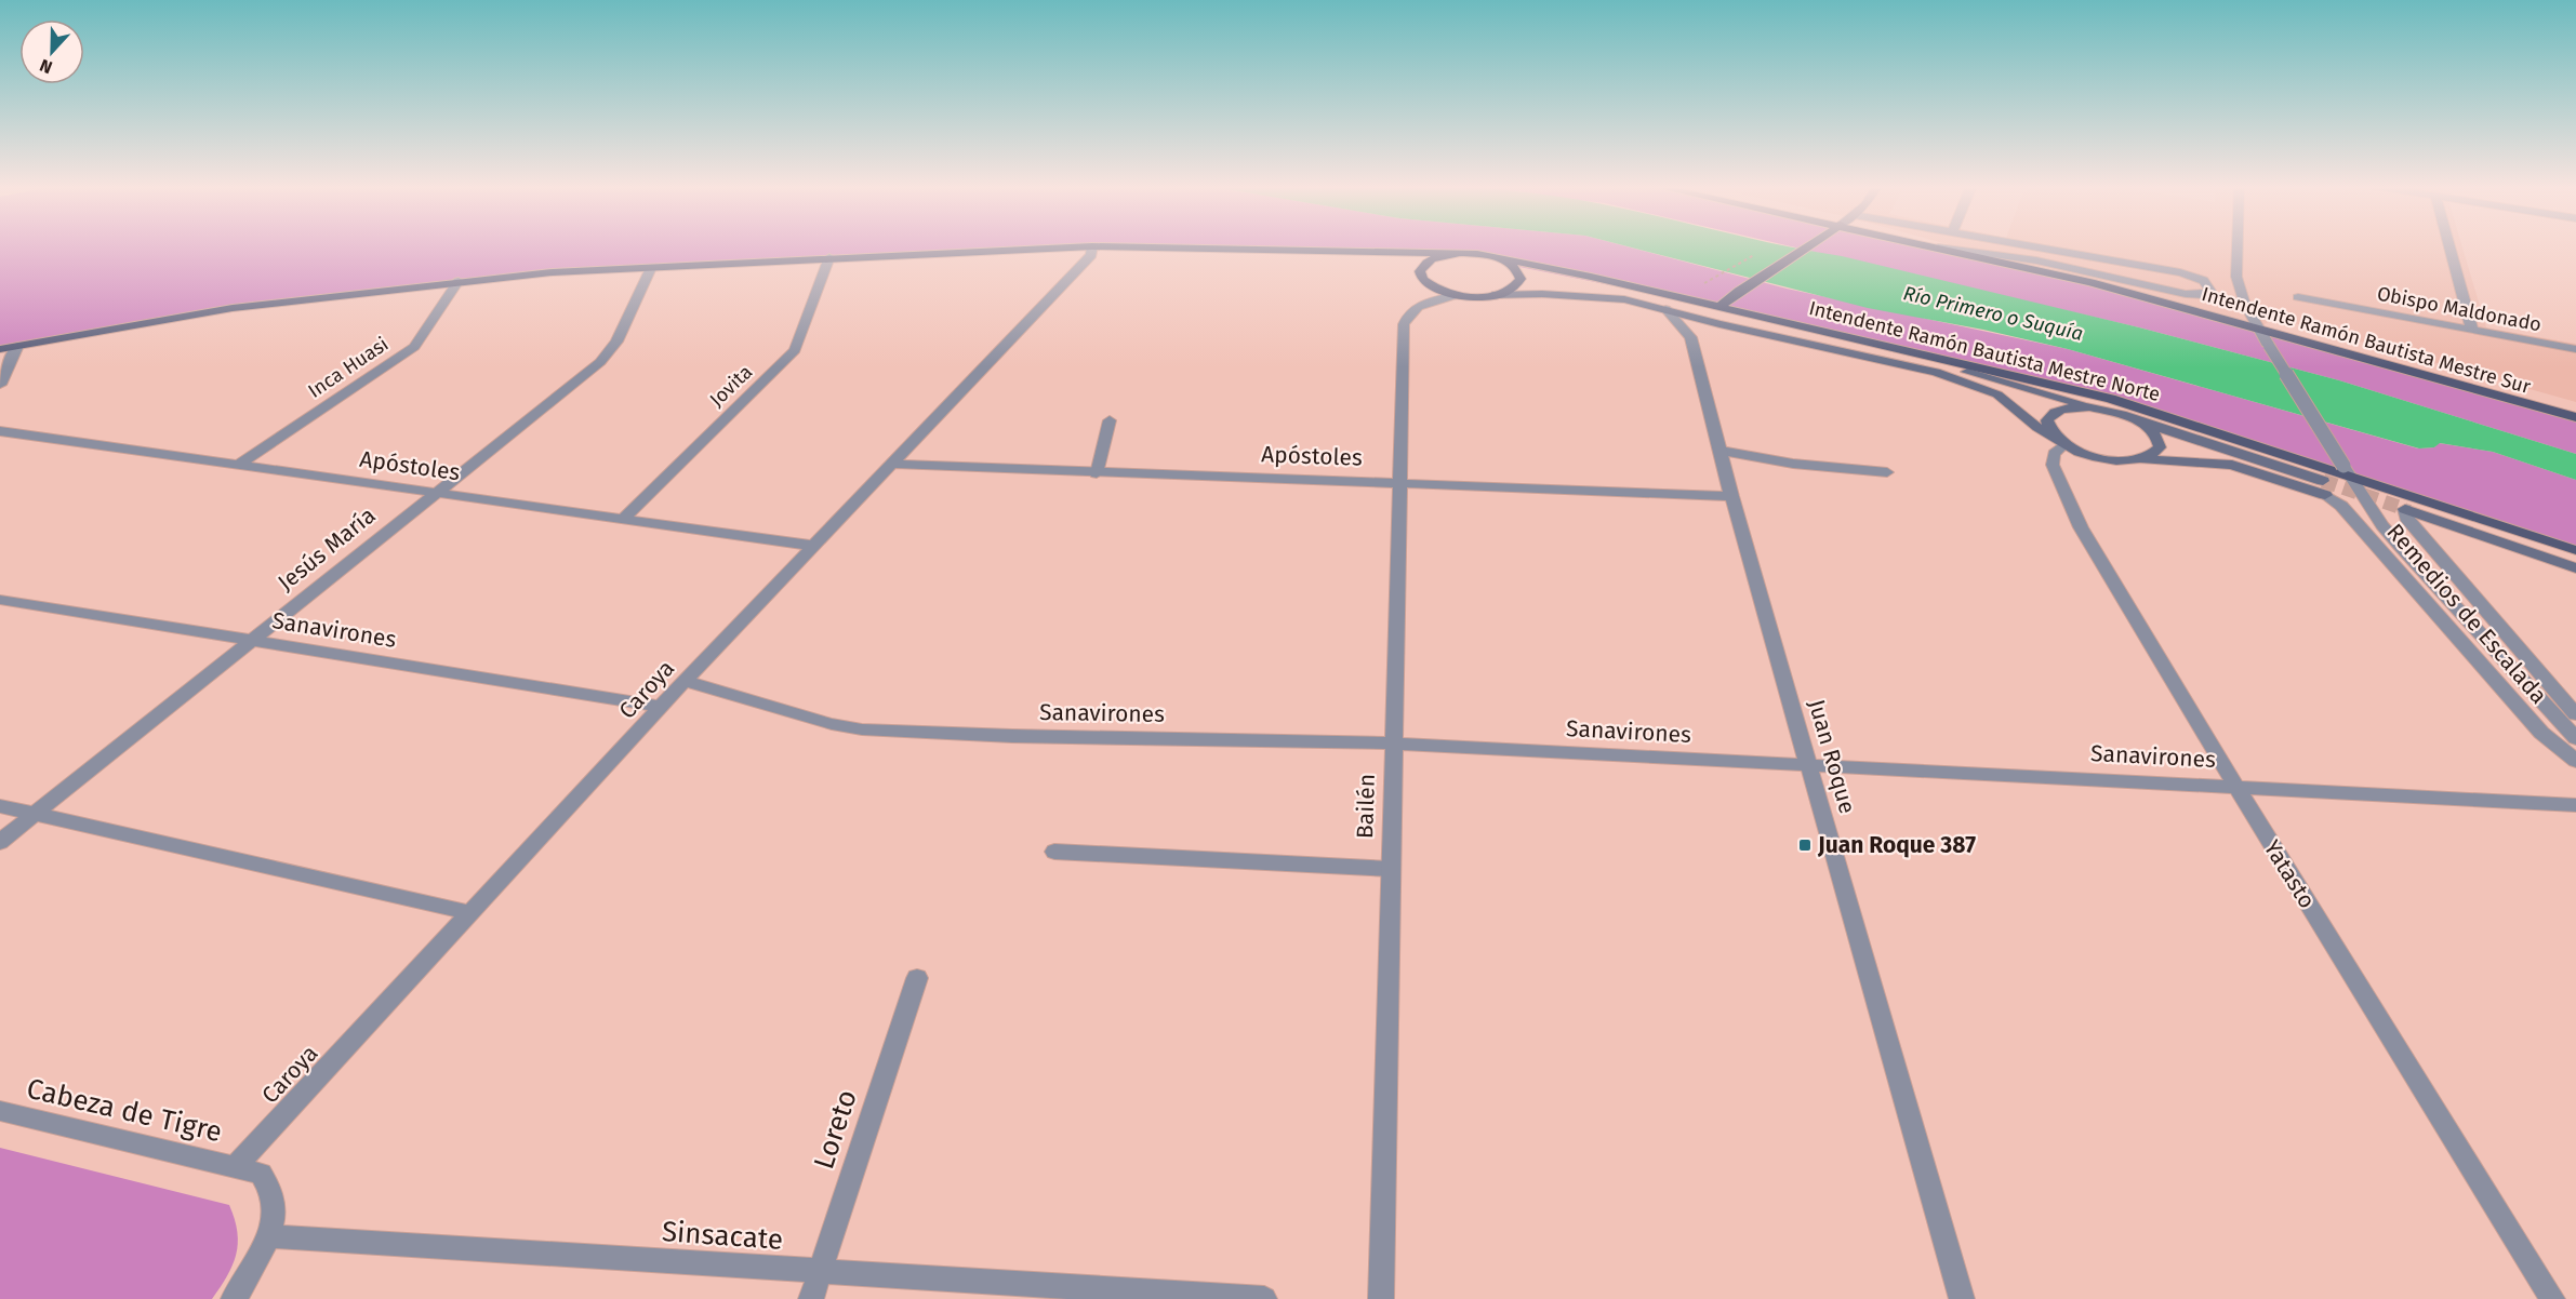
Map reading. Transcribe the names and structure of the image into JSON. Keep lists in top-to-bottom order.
{
  "streets": {
    "main road": ["Intendente Ramón Bautista Mestre Sur", "Intendente Ramón Bautista Mestre Norte"],
    "street": [
      "Obispo Maldonado",
      "Inca Huasi",
      "Jovita",
      "Apóstoles",
      "Jesús María",
      "Remedios de Escalada",
      "Sanavirones",
      "Caroya",
      "Juan Roque",
      "Bailén",
      "Yatasto",
      "Cabeza de Tigre",
      "Loreto",
      "Sinsacate"
    ]
  },
  "crossings": [
    ["Intendente Ramón Bautista Mestre Sur", "Remedios de Escalada"],
    ["Intendente Ramón Bautista Mestre Norte", "Remedios de Escalada"],
    ["Inca Huasi", "Apóstoles"],
    ["Jovita", "Apóstoles"],
    ["Apóstoles", "Jesús María"],
    ["Apóstoles", "Caroya"],
    ["Apóstoles", "Juan Roque"],
    ["Apóstoles", "Bailén"],
    ["Jesús María", "Sanavirones"],
    ["Sanavirones", "Caroya"],
    ["Sanavirones", "Juan Roque"],
    ["Sanavirones", "Bailén"],
    ["Sanavirones", "Yatasto"],
    ["Caroya", "Cabeza de Tigre"],
    ["Loreto", "Sinsacate"]
  ],
  "water": ["Río Primero o Suquía"],
  "places": {
    "transit": ["Juan Roque 387"]
  },
  "north": "bottom"
}
